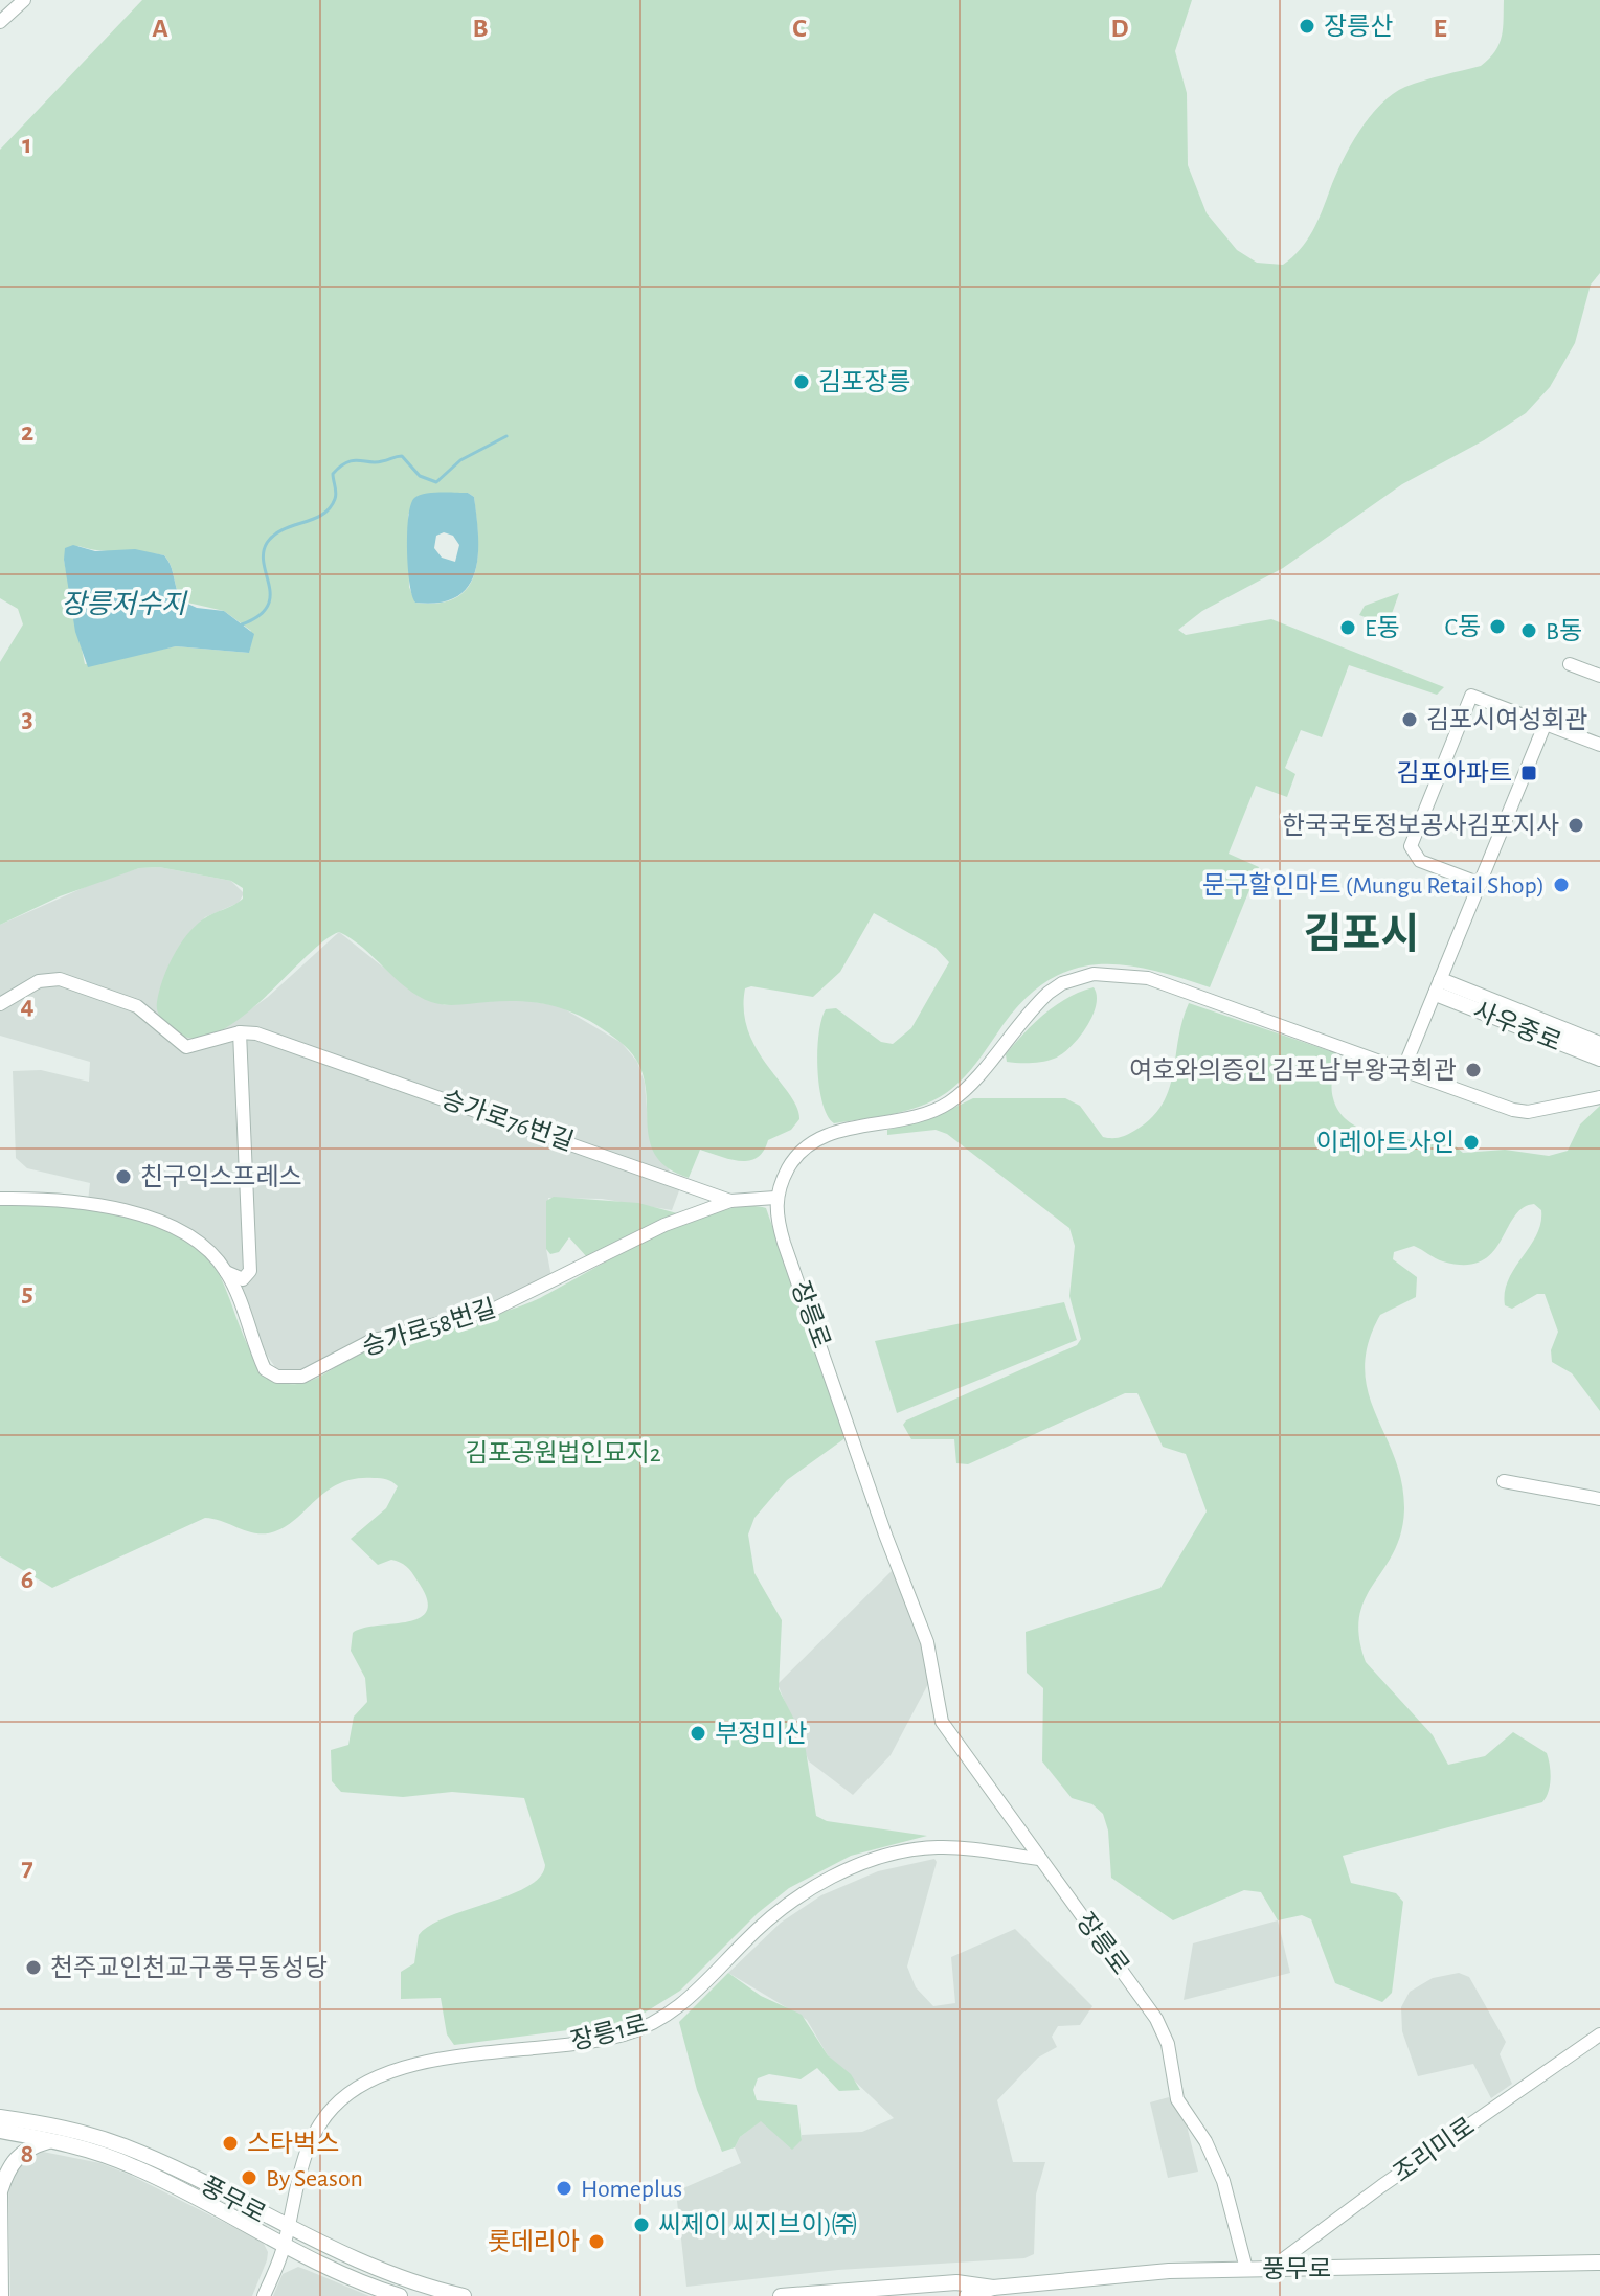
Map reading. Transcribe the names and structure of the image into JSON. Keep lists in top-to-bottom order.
{
  "streets": {
    "street": [
      "사우중로",
      "승가로76번길",
      "장릉로",
      "승가로58번길",
      "장릉1로",
      "조리미로",
      "풍무로"
    ]
  },
  "crossings": [
    ["승가로76번길", "장릉로"],
    ["승가로76번길", "승가로58번길"],
    ["장릉로", "장릉1로"],
    ["장릉로", "풍무로"],
    ["장릉1로", "풍무로"],
    ["조리미로", "풍무로"]
  ],
  "districts": ["김포시"],
  "water": ["장릉저수지"],
  "parks": ["김포공원법인묘지2"],
  "places": {
    "other": [
      "장릉산",
      "김포장릉",
      "C동",
      "E동",
      "B동",
      "김포시여성회관",
      "한국국토정보공사김포지사",
      "문구할인마트 (Mungu Retail Shop)",
      "여호와의증인 김포남부왕국회관",
      "이레아트사인",
      "친구익스프레스",
      "부정미산",
      "천주교인천교구풍무동성당",
      "스타벅스",
      "By Season",
      "Homeplus",
      "씨제이 씨지브이)㈜",
      "롯데리아"
    ],
    "transit": ["김포아파트"]
  },
  "grid": {
    "columns": [
      "A",
      "B",
      "C",
      "D",
      "E"
    ],
    "rows": [
      "1",
      "2",
      "3",
      "4",
      "5",
      "6",
      "7",
      "8"
    ]
  }
}
